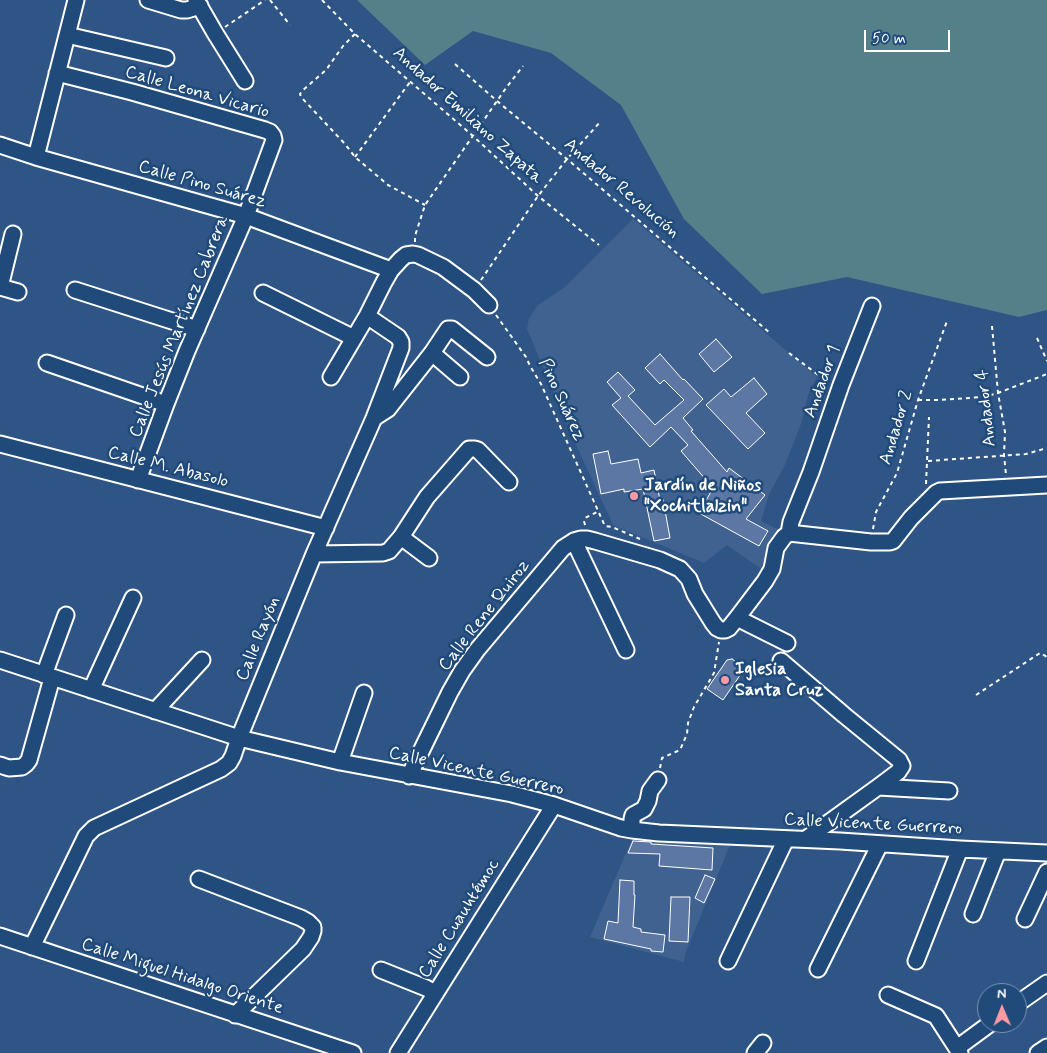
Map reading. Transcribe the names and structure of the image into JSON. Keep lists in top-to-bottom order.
{
  "streets": {
    "street": [
      "Calle Leona Vicario",
      "Calle Pino Suárez",
      "Calle Jesús Martínez Cabrera",
      "Andador 1",
      "Calle M. Abasolo",
      "Calle Rene Quiroz",
      "Calle Rayón",
      "Calle Vicente Guerrero",
      "Calle Cuauhtémoc",
      "Calle Miguel Hidalgo Oriente"
    ],
    "path": [
      "Andador Emiliano Zapata",
      "Andador Revolución",
      "Pino Suárez",
      "Andador 4",
      "Andador 2"
    ]
  },
  "crossings": [
    ["Calle Leona Vicario", "Calle Pino Suárez"],
    ["Calle Leona Vicario", "Calle Jesús Martínez Cabrera"],
    ["Calle Pino Suárez", "Calle Jesús Martínez Cabrera"],
    ["Calle Jesús Martínez Cabrera", "Calle M. Abasolo"],
    ["Calle M. Abasolo", "Calle Rayón"],
    ["Calle Rene Quiroz", "Calle Vicente Guerrero"],
    ["Calle Rayón", "Calle Vicente Guerrero"],
    ["Calle Rayón", "Calle Miguel Hidalgo Oriente"],
    ["Calle Vicente Guerrero", "Calle Cuauhtémoc"]
  ],
  "places": ["Jardín de Niños \"Xochitlalzin\"", "Iglesia Santa Cruz"],
  "scale_bar": "50 m",
  "north": "top"
}
